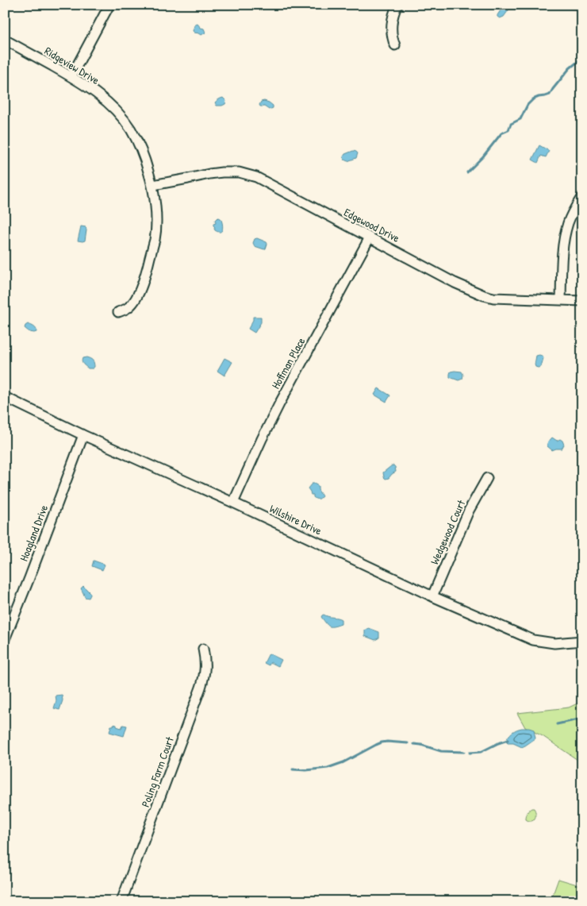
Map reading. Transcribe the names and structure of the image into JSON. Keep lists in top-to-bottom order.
{
  "streets": {
    "street": [
      "Ridgeview Drive",
      "Edgewood Drive",
      "Hoffman Place",
      "Wilshire Drive",
      "Wedgewood Court",
      "Hoagland Drive",
      "Poling Farm Court"
    ]
  },
  "crossings": [
    ["Ridgeview Drive", "Edgewood Drive"],
    ["Edgewood Drive", "Hoffman Place"],
    ["Hoffman Place", "Wilshire Drive"],
    ["Wilshire Drive", "Wedgewood Court"],
    ["Wilshire Drive", "Hoagland Drive"]
  ]
}
